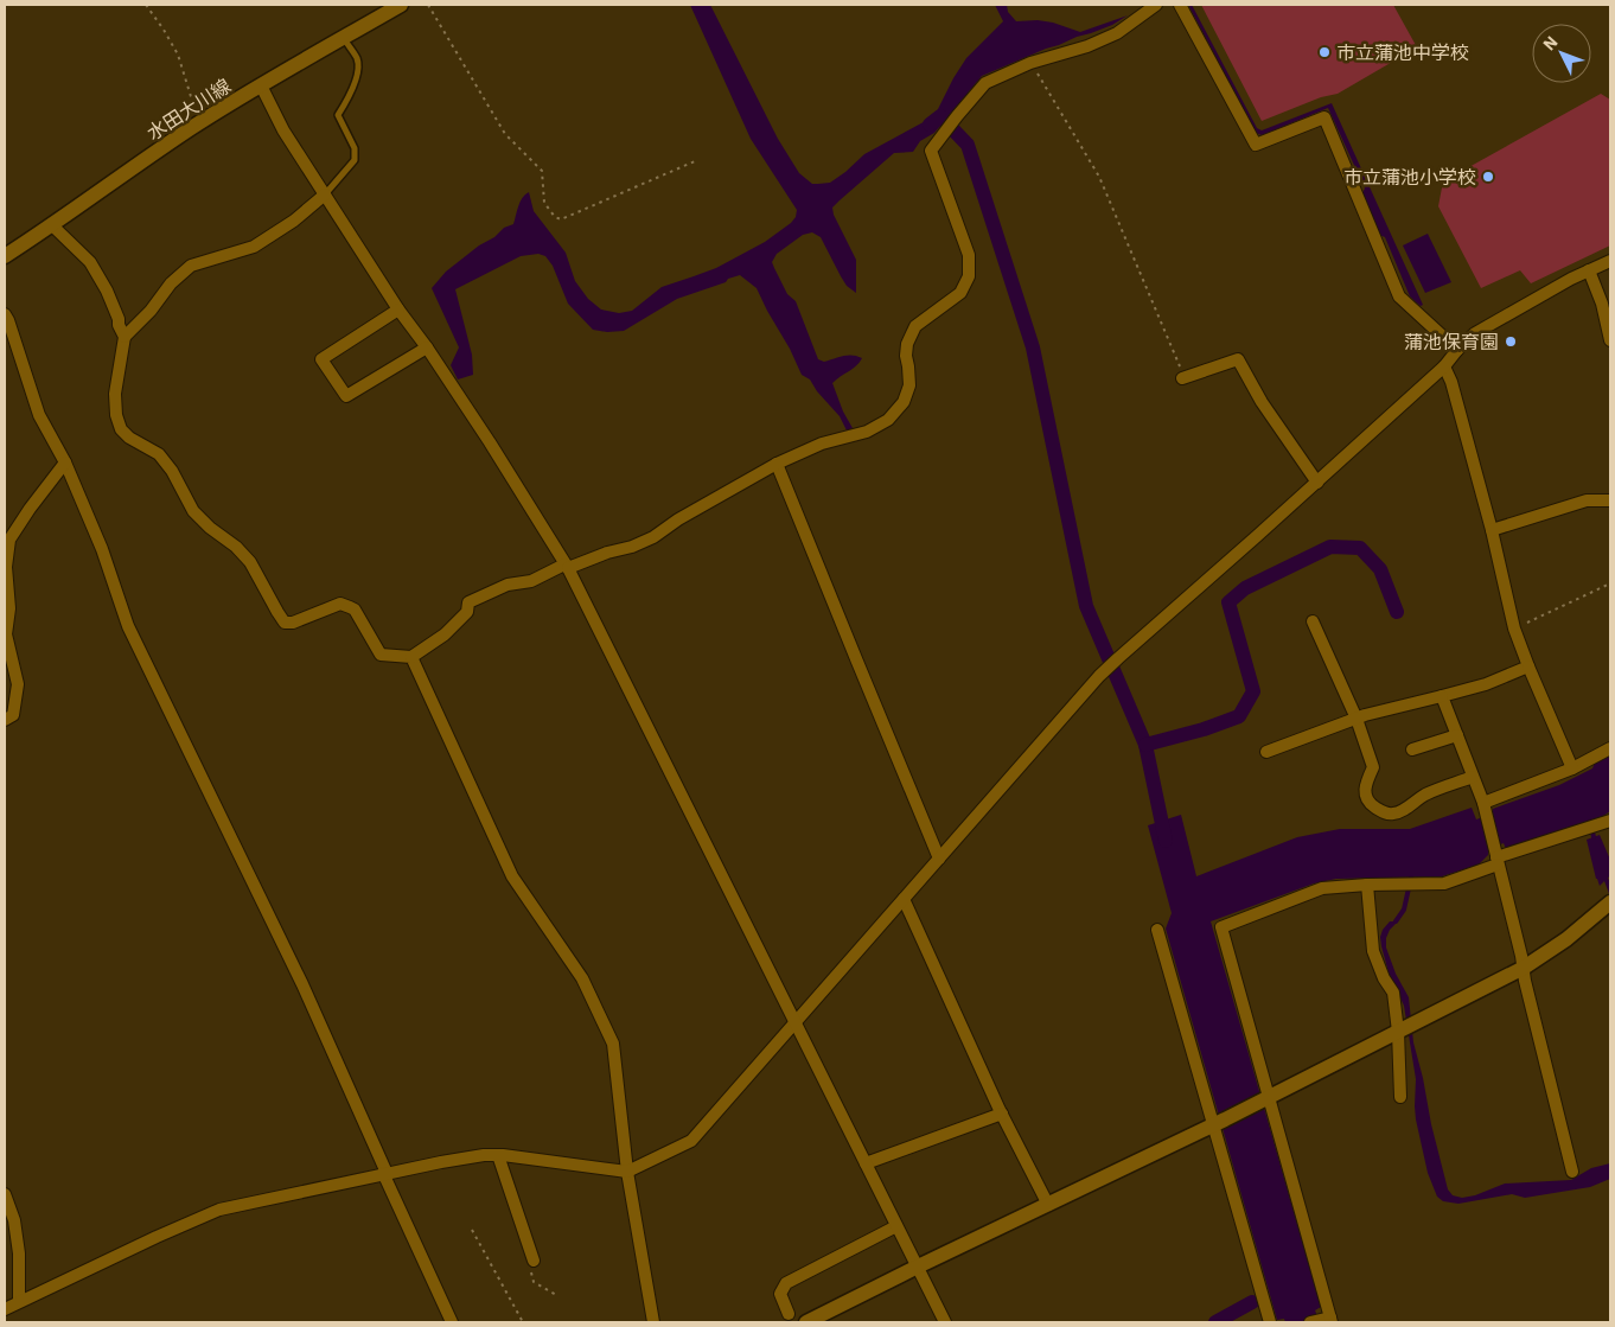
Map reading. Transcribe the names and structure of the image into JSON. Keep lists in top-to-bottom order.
{
  "streets": {
    "street": ["水田大川線"]
  },
  "places": ["市立蒲池中学校", "市立蒲池小学校", "蒲池保育園"],
  "north": "top left"
}
